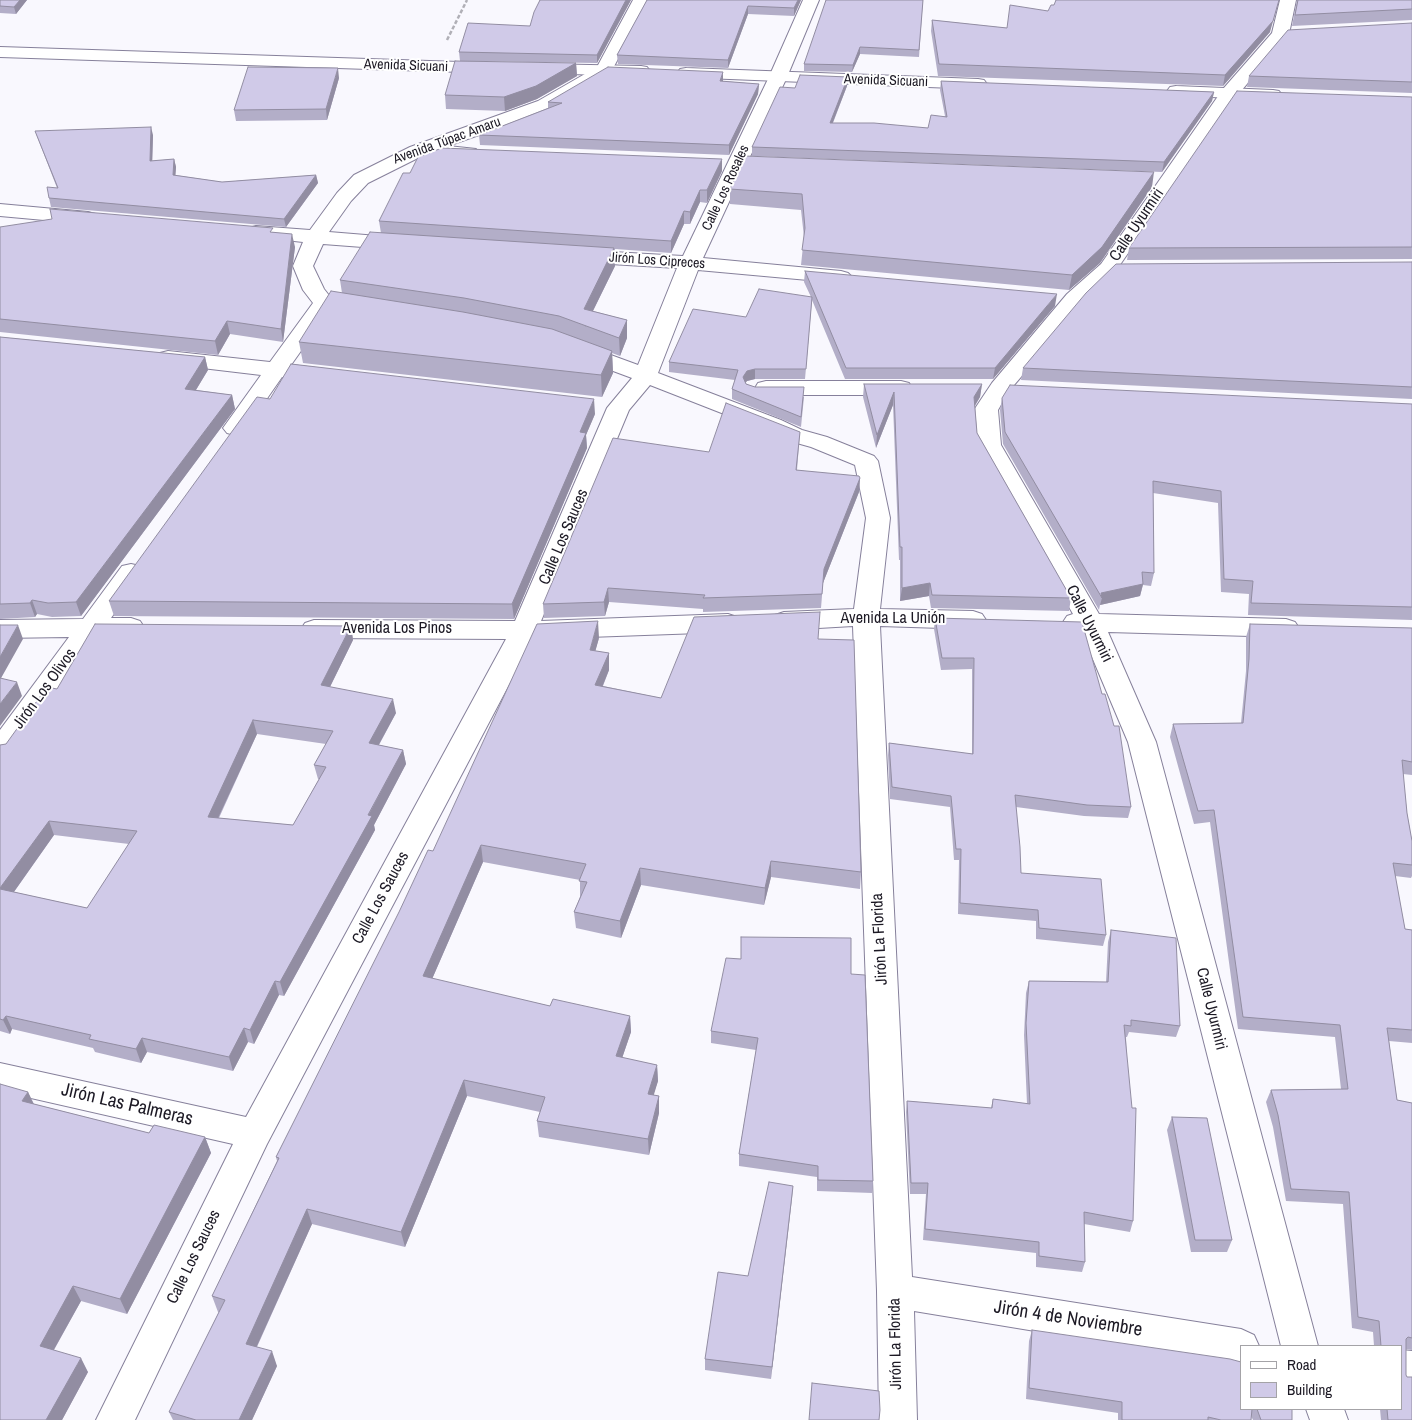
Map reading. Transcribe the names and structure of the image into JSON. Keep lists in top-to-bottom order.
{
  "streets": {
    "street": [
      "Avenida Sicuani",
      "Avenida Túpac Amaru",
      "Calle Los Rosales",
      "Calle Uyurmiri",
      "Jirón Los Cipreces",
      "Calle Los Sauces",
      "Avenida La Unión",
      "Avenida Los Pinos",
      "Jirón Los Olivos",
      "Jirón La Florida",
      "Jirón Las Palmeras",
      "Jirón 4 de Noviembre"
    ]
  },
  "crossings": [
    ["Avenida Sicuani", "Avenida Túpac Amaru"],
    ["Avenida Sicuani", "Calle Los Rosales"],
    ["Calle Los Rosales", "Jirón Los Cipreces"],
    ["Calle Los Rosales", "Calle Los Sauces"],
    ["Calle Los Rosales", "Jirón La Florida"],
    ["Calle Los Sauces", "Avenida La Unión"],
    ["Calle Los Sauces", "Avenida Los Pinos"],
    ["Calle Los Sauces", "Jirón La Florida"],
    ["Calle Los Sauces", "Jirón Las Palmeras"],
    ["Avenida La Unión", "Avenida Los Pinos"],
    ["Avenida La Unión", "Jirón La Florida"],
    ["Jirón La Florida", "Jirón 4 de Noviembre"]
  ],
  "legend": ["Road", "Building"]
}
